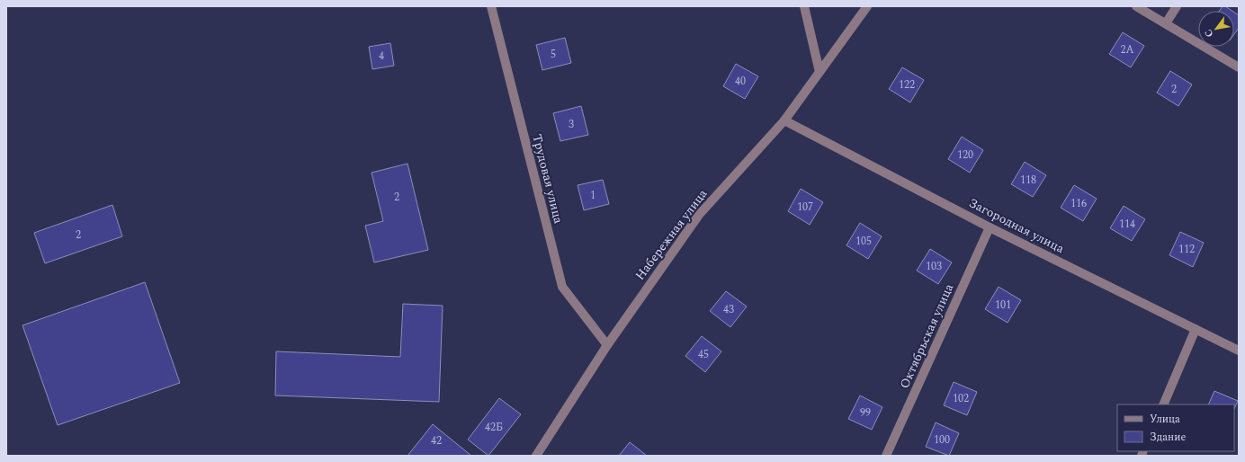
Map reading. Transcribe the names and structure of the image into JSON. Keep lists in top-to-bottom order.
{
  "streets": {
    "street": [
      "Трудовая улица",
      "Загородная улица",
      "Набережная улица",
      "Октябрьская улица"
    ]
  },
  "crossings": [
    ["Трудовая улица", "Набережная улица"],
    ["Загородная улица", "Набережная улица"],
    ["Загородная улица", "Октябрьская улица"]
  ],
  "house_numbers": [
    "2А",
    "5",
    "4",
    "40",
    "122",
    "2",
    "3",
    "120",
    "118",
    "1",
    "2",
    "116",
    "107",
    "114",
    "2",
    "105",
    "112",
    "103",
    "101",
    "43",
    "45",
    "102",
    "99",
    "42Б",
    "100",
    "42"
  ],
  "legend": ["Улица", "Здание"],
  "north": "bottom left"
}
